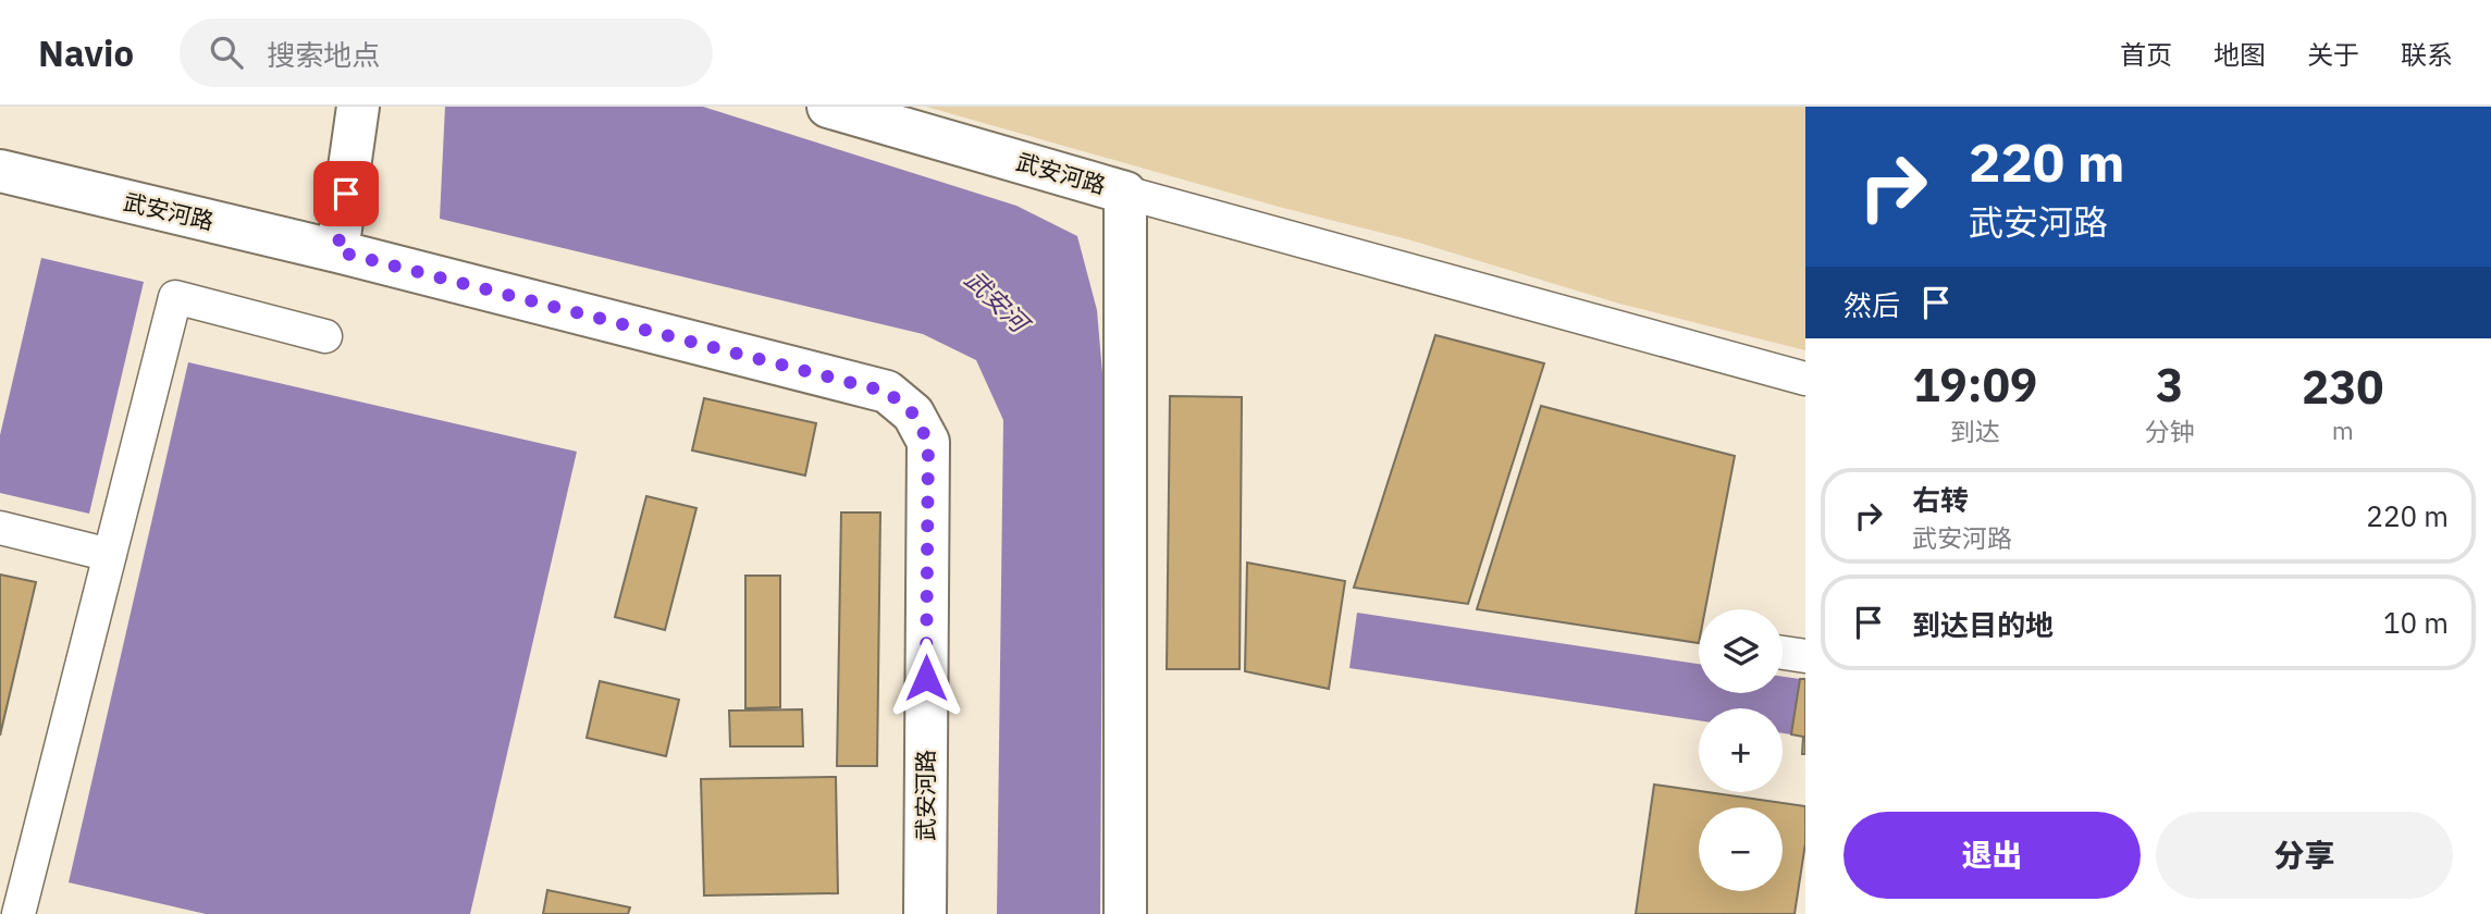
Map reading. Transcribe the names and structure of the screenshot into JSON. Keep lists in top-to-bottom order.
{
  "streets": {
    "main road": ["武安河路"]
  },
  "water": ["武安河"],
  "page": {
    "header": "Navio",
    "search": "搜索地点",
    "nav": [
      "首页",
      "地图",
      "关于",
      "联系"
    ],
    "turn": ["220 m", "武安河路"],
    "then": "然后",
    "eta": [
      "19:09",
      "到达",
      "3",
      "分钟",
      "230",
      "m"
    ],
    "list": [
      {
        "name": "右转",
        "note": "武安河路",
        "value": "220 m"
      },
      {
        "name": "到达目的地",
        "value": "10 m"
      }
    ],
    "map_buttons": ["+", "−"],
    "buttons": ["退出", "分享"]
  }
}
